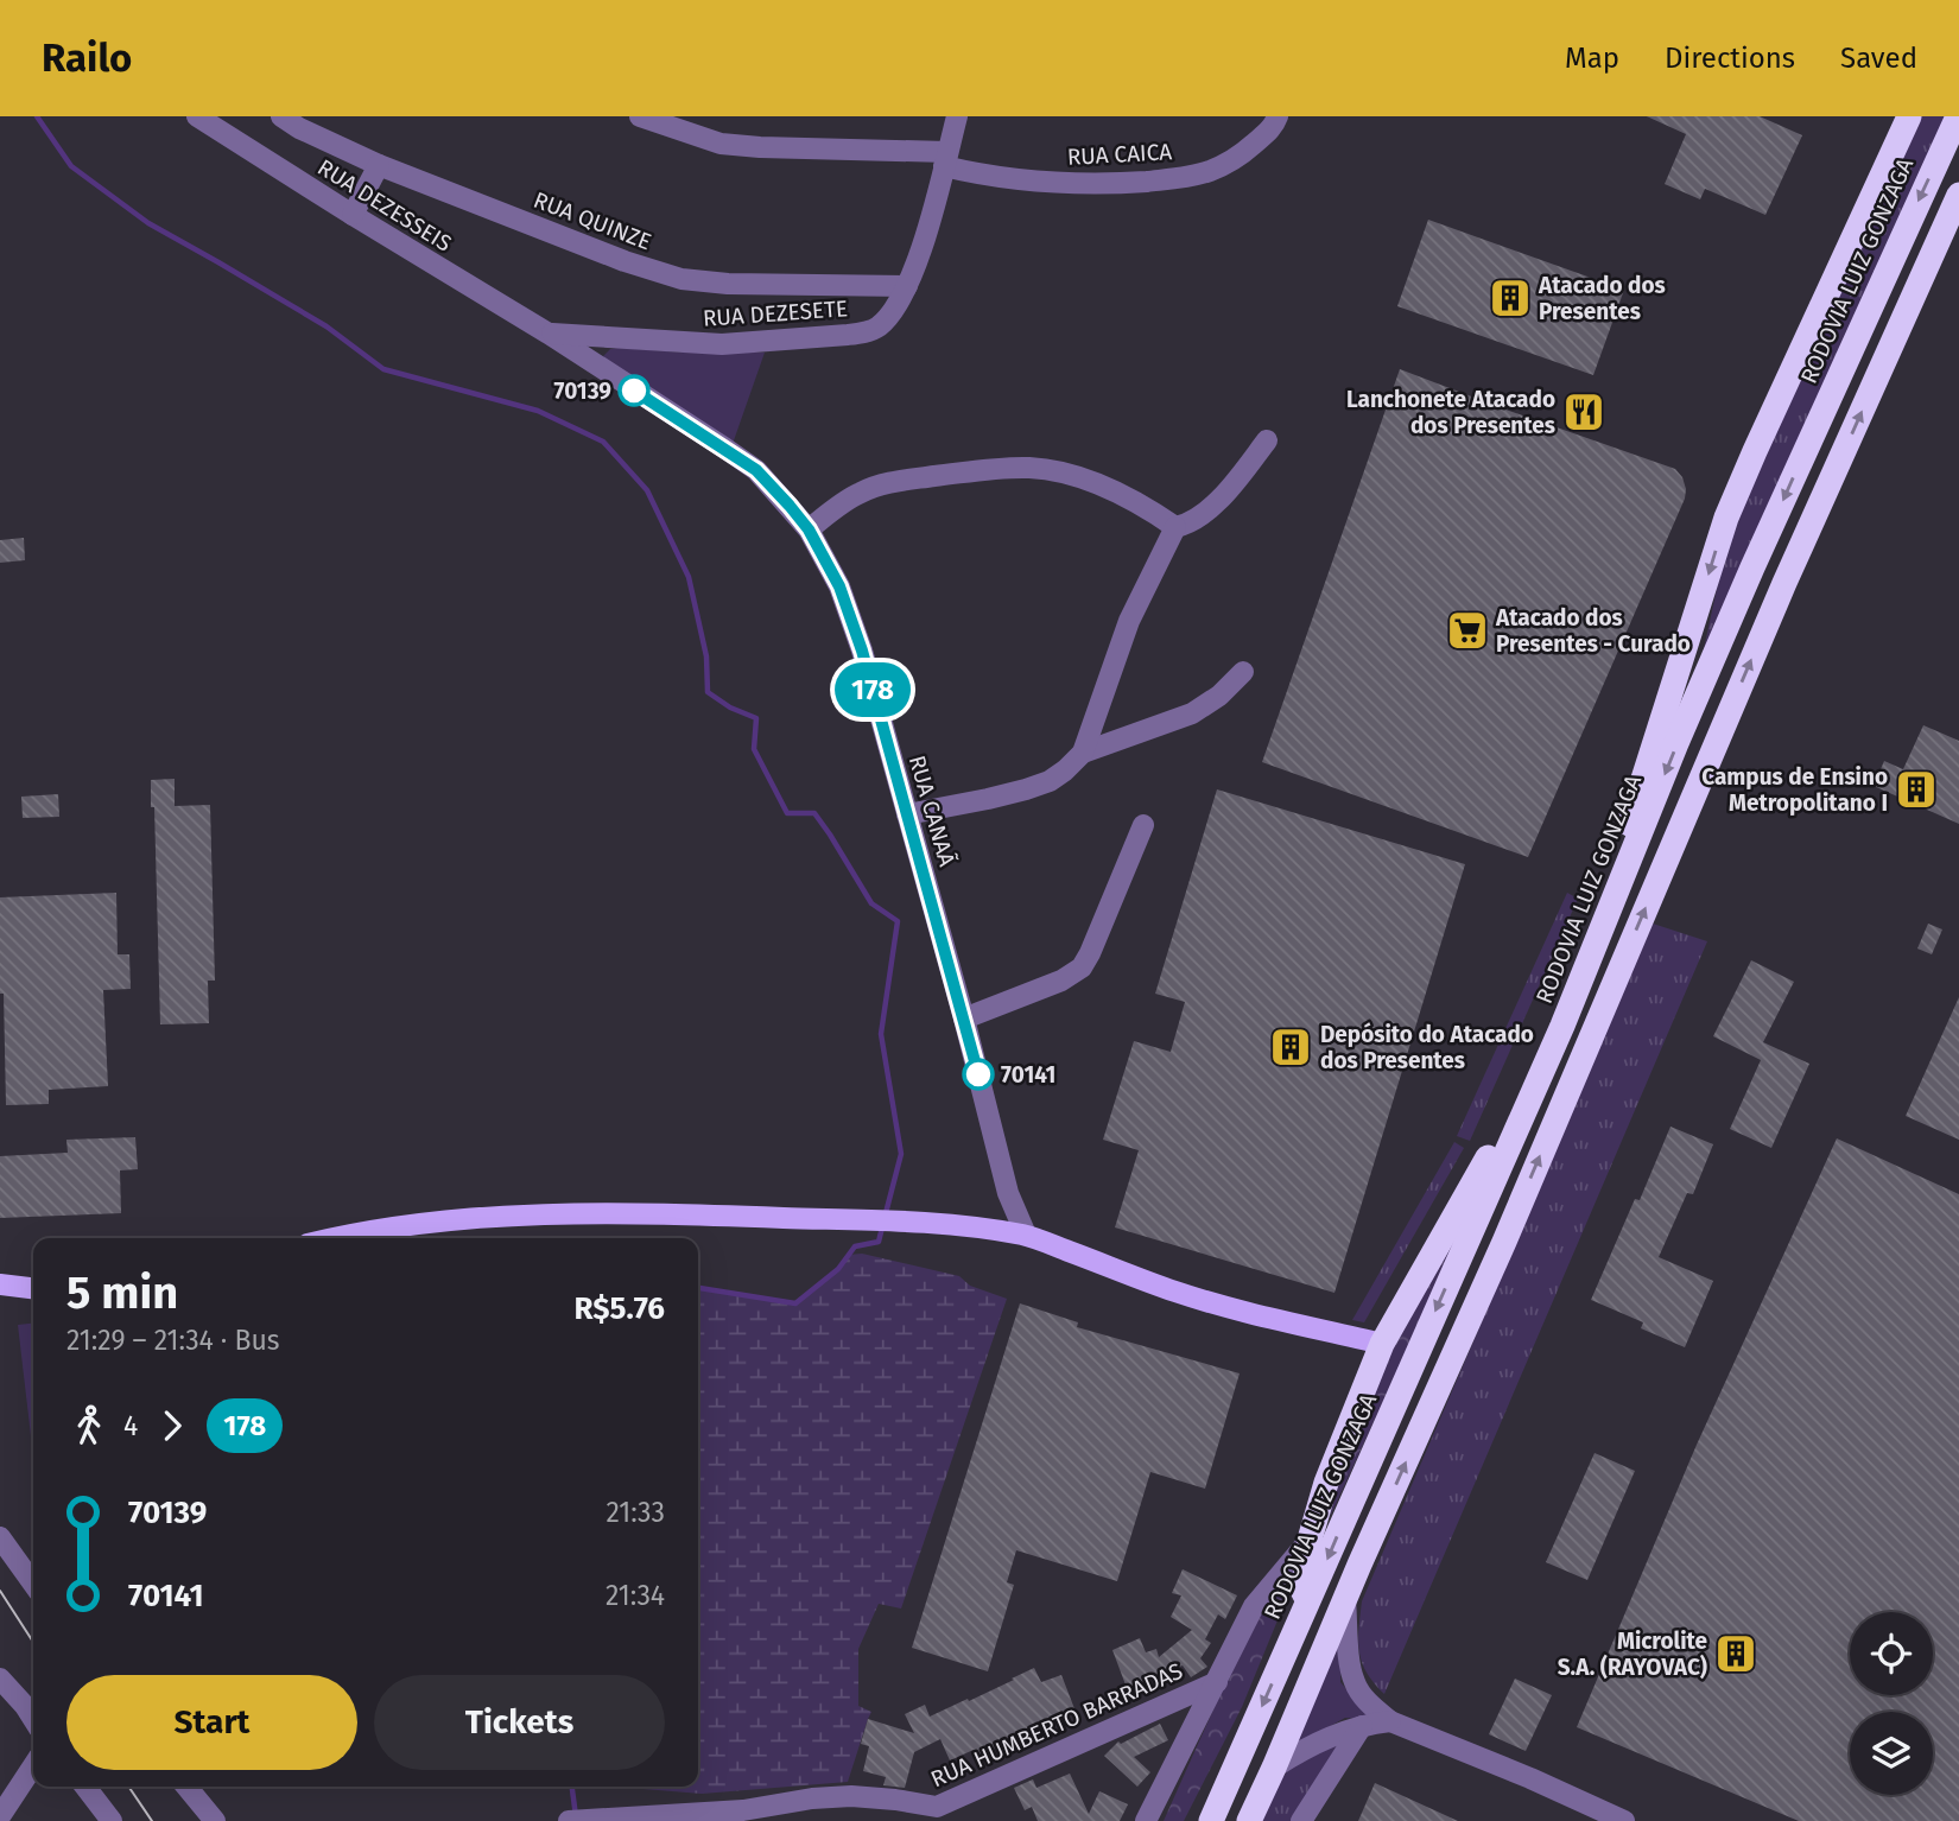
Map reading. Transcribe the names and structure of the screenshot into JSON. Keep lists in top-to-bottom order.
{
  "streets": {
    "highway": ["RODOVIA LUIZ GONZAGA"],
    "street": [
      "RUA CAICA",
      "RUA DEZESSEIS",
      "RUA QUINZE",
      "RUA DEZESETE",
      "RUA CANAÃ",
      "RUA HUMBERTO BARRADAS"
    ]
  },
  "crossings": [
    ["RUA CAICA", "RUA DEZESETE"],
    ["RUA DEZESSEIS", "RUA DEZESETE"],
    ["RUA DEZESSEIS", "RUA CANAÃ"],
    ["RUA QUINZE", "RUA DEZESETE"],
    ["RUA DEZESETE", "RUA CANAÃ"]
  ],
  "places": {
    "building": [
      "Atacado dos Presentes",
      "Campus de Ensino Metropolitano I",
      "Depósito do Atacado dos Presentes",
      "Microlite S.A. (RAYOVAC)"
    ],
    "other": ["70139", "70141"],
    "restaurant": ["Lanchonete Atacado dos Presentes"],
    "supermarket": ["Atacado dos Presentes - Curado"]
  },
  "lines": ["bus line 178"],
  "page": {
    "header": "Railo",
    "nav": ["Map", "Directions", "Saved"],
    "on_map": "178",
    "heading": ["5 min", "21:29 – 21:34 · Bus", "R$5.76"],
    "legs": ["4", "178"],
    "list": [
      {
        "name": "70139",
        "value": "21:33"
      },
      {
        "name": "70141",
        "value": "21:34"
      }
    ],
    "buttons": ["Start", "Tickets"]
  }
}
